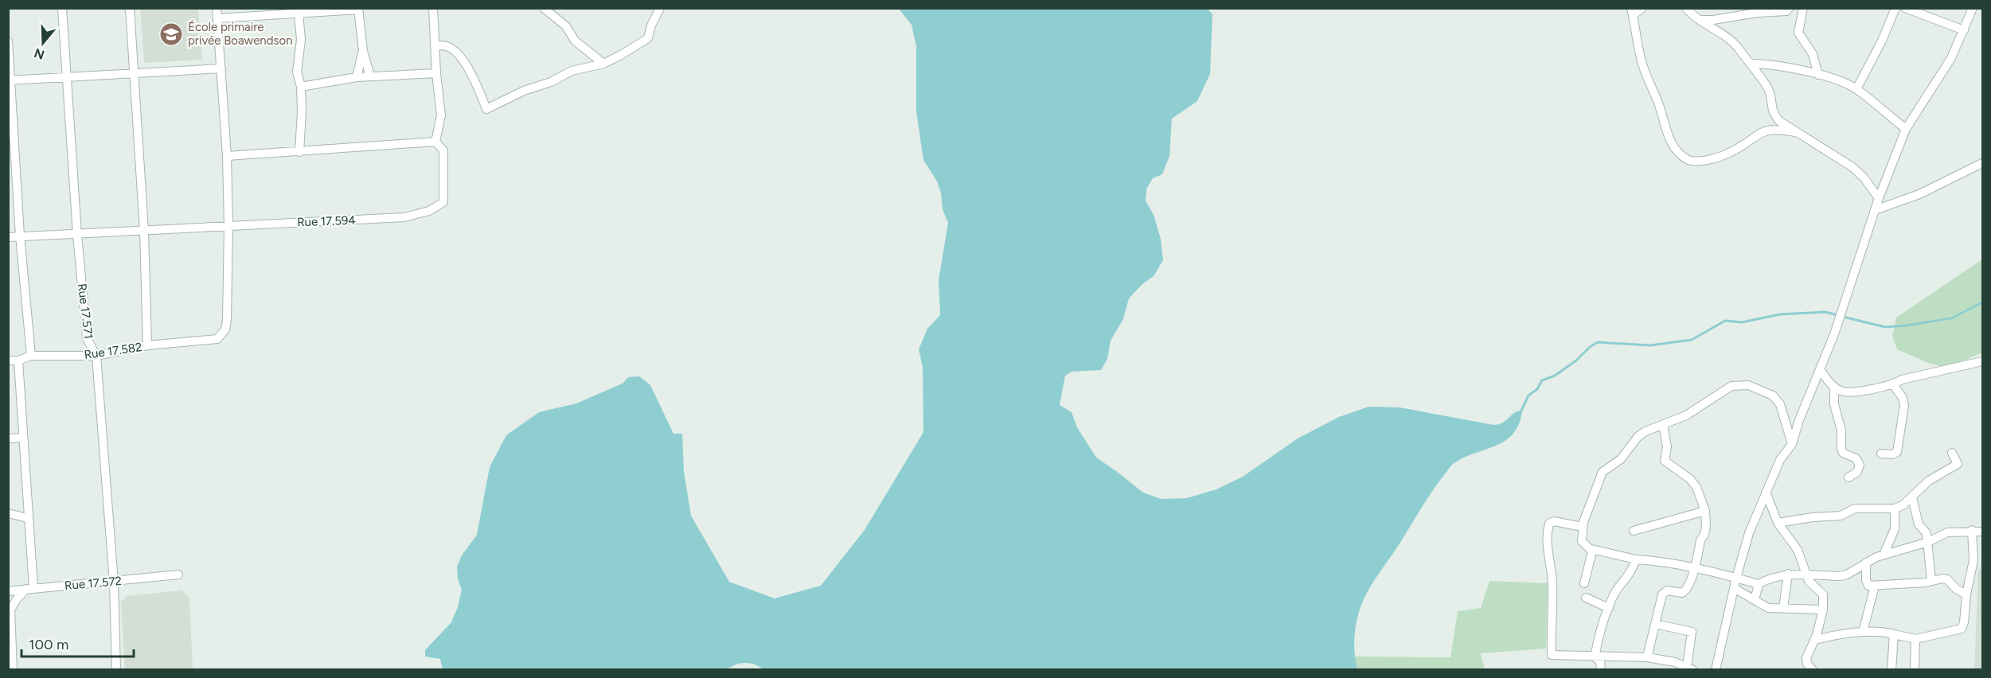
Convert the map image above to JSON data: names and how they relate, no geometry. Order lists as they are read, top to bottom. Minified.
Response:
{"streets":{"street":["Rue 17.594","Rue 17.571","Rue 17.582","Rue 17.572"]},"crossings":[["Rue 17.594","Rue 17.571"],["Rue 17.594","Rue 17.582"],["Rue 17.571","Rue 17.582"],["Rue 17.571","Rue 17.572"]],"places":{"school or university":["École primaire privée Boawendson"]},"scale_bar":"100 m","north":"bottom"}
